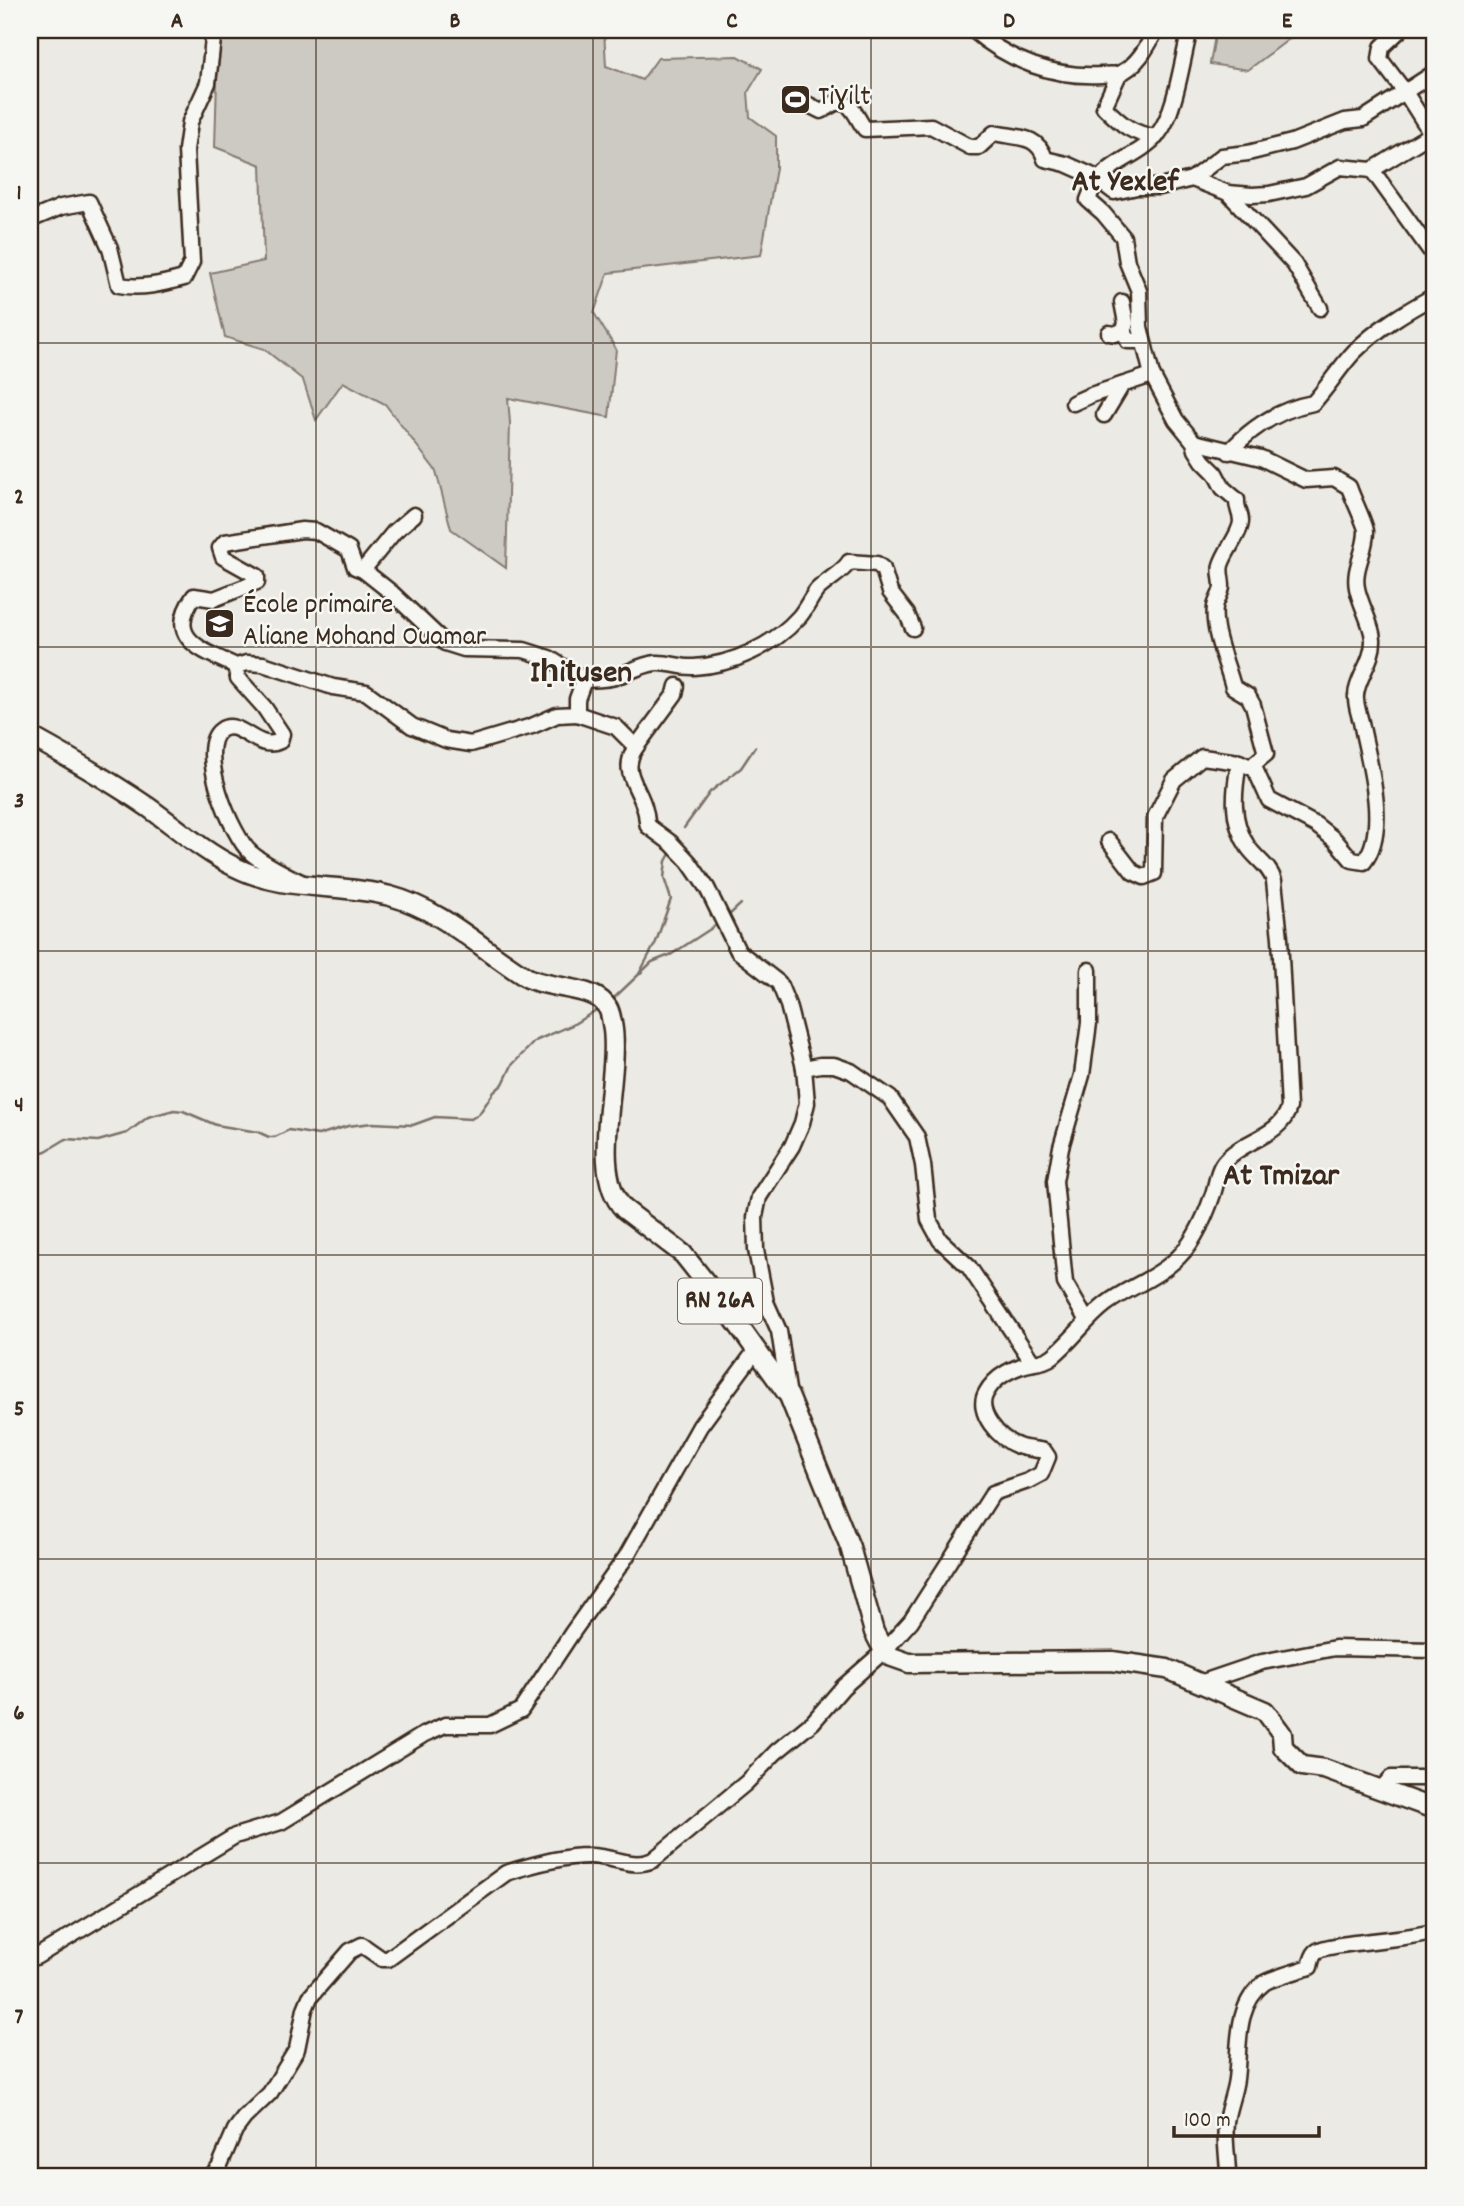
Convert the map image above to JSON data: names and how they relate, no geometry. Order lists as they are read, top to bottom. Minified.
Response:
{"streets":{"main road":["RN 26A"]},"districts":["At Yexlef","Iḥiṭusen","At Tmizar"],"places":{"sports":["Tiɣilt"],"school or university":["École primaire Aliane Mohand Ouamar"]},"scale_bar":"100 m","grid":{"columns":["A","B","C","D","E"],"rows":["1","2","3","4","5","6","7"]}}
